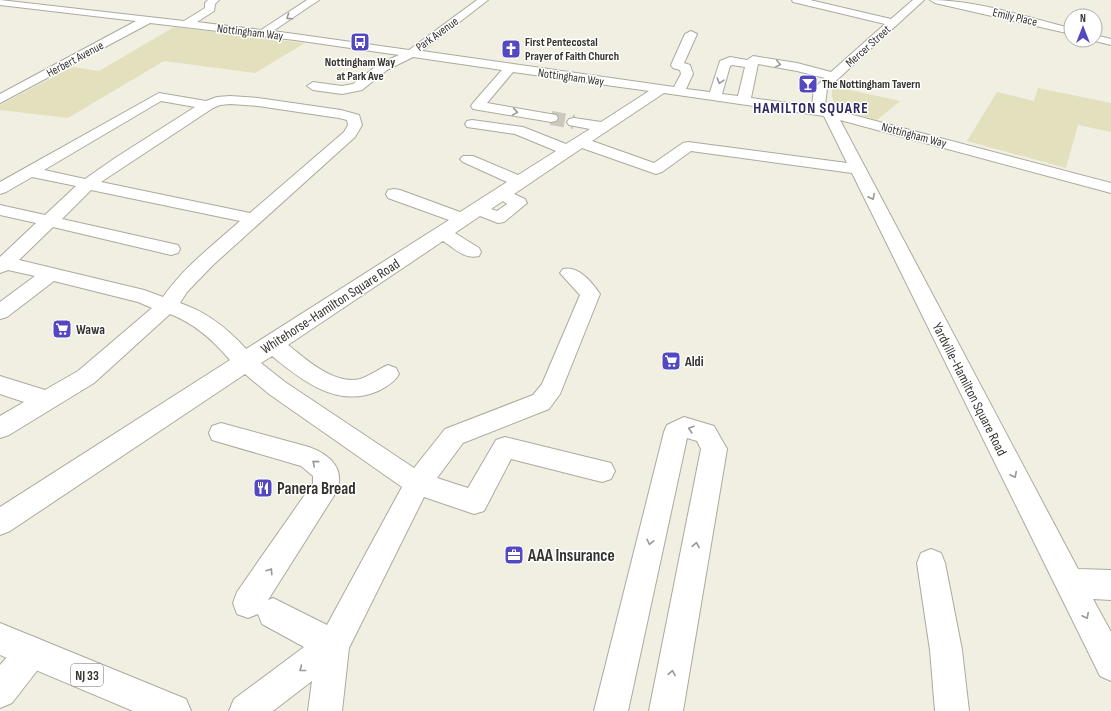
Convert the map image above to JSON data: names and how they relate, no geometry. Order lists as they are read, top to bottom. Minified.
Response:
{"streets":{"street":["Emily Place","Nottingham Way","Park Avenue","Mercer Street","Herbert Avenue","Whitehorse-Hamilton Square Road","Yardville-Hamilton Square Road","NJ 33"]},"crossings":[["Nottingham Way","Park Avenue"],["Nottingham Way","Mercer Street"],["Nottingham Way","Herbert Avenue"],["Nottingham Way","Whitehorse-Hamilton Square Road"],["Nottingham Way","Yardville-Hamilton Square Road"],["Mercer Street","Yardville-Hamilton Square Road"]],"one_way":["Yardville-Hamilton Square Road"],"districts":["HAMILTON SQUARE"],"places":{"bus stop":["Nottingham Way at Park Ave"],"church":["First Pentecostal Prayer of Faith Church"],"bar":["The Nottingham Tavern"],"supermarket":["Wawa","Aldi"],"restaurant":["Panera Bread"],"office":["AAA Insurance"]},"north":"top"}
